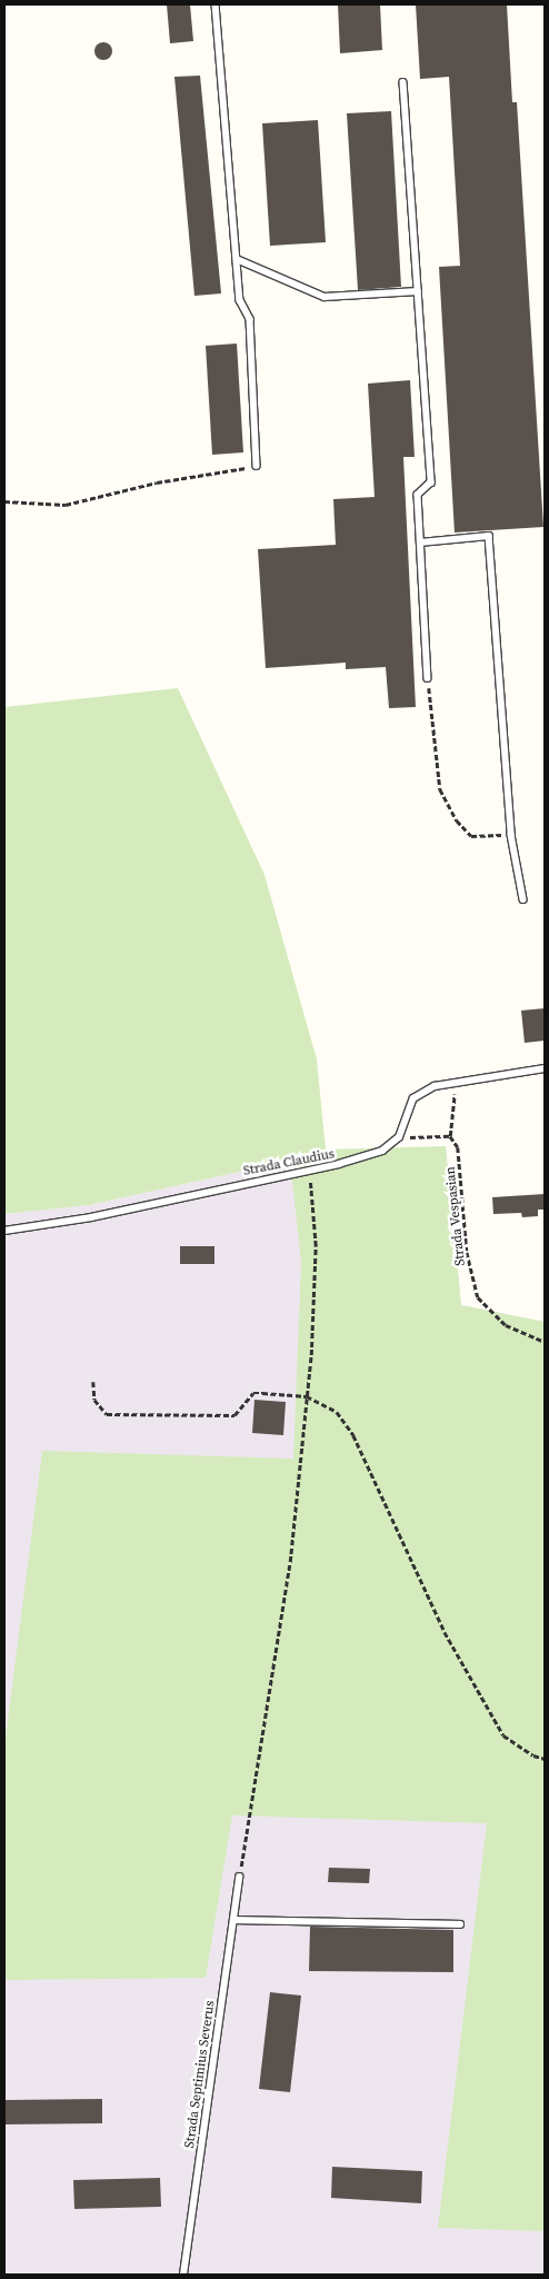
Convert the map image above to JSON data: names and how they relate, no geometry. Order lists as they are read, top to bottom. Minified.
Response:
{"streets":{"lane":["Strada Claudius","Strada Septimius Severus"],"path":["Strada Vespasian"]}}
